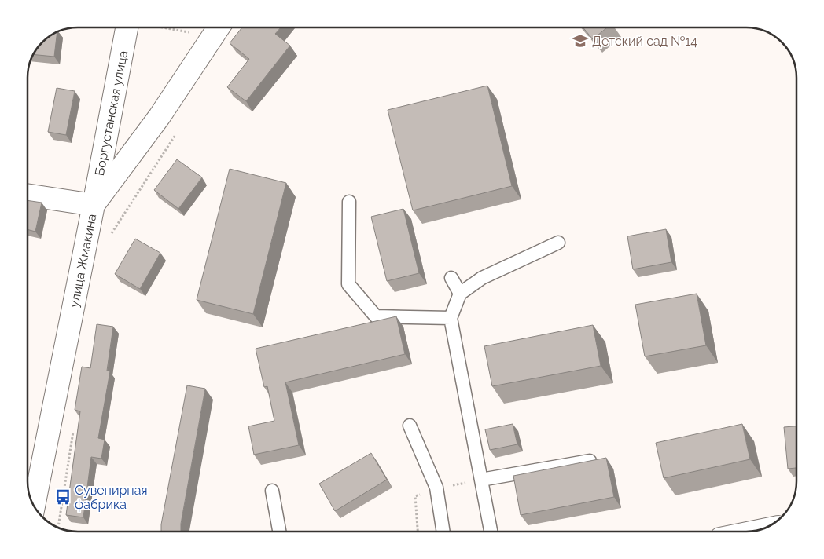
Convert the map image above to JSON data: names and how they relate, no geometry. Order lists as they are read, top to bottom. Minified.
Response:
{"streets":{"street":["Боргустанская улица","улица Жмакина"]},"crossings":[["Боргустанская улица","улица Жмакина"]],"places":{"school or university":["Детский сад №14"],"bus stop":["Сувенирная фабрика"]}}
